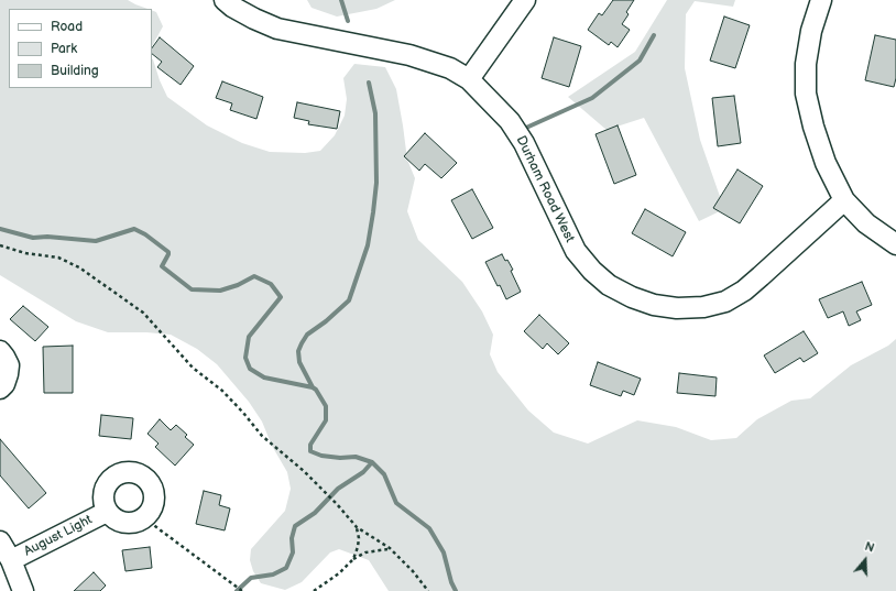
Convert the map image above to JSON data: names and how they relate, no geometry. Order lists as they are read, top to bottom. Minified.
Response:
{"streets":{"street":["Durham Road West","August Light"]},"legend":["Road","Park","Building"],"north":"top"}
